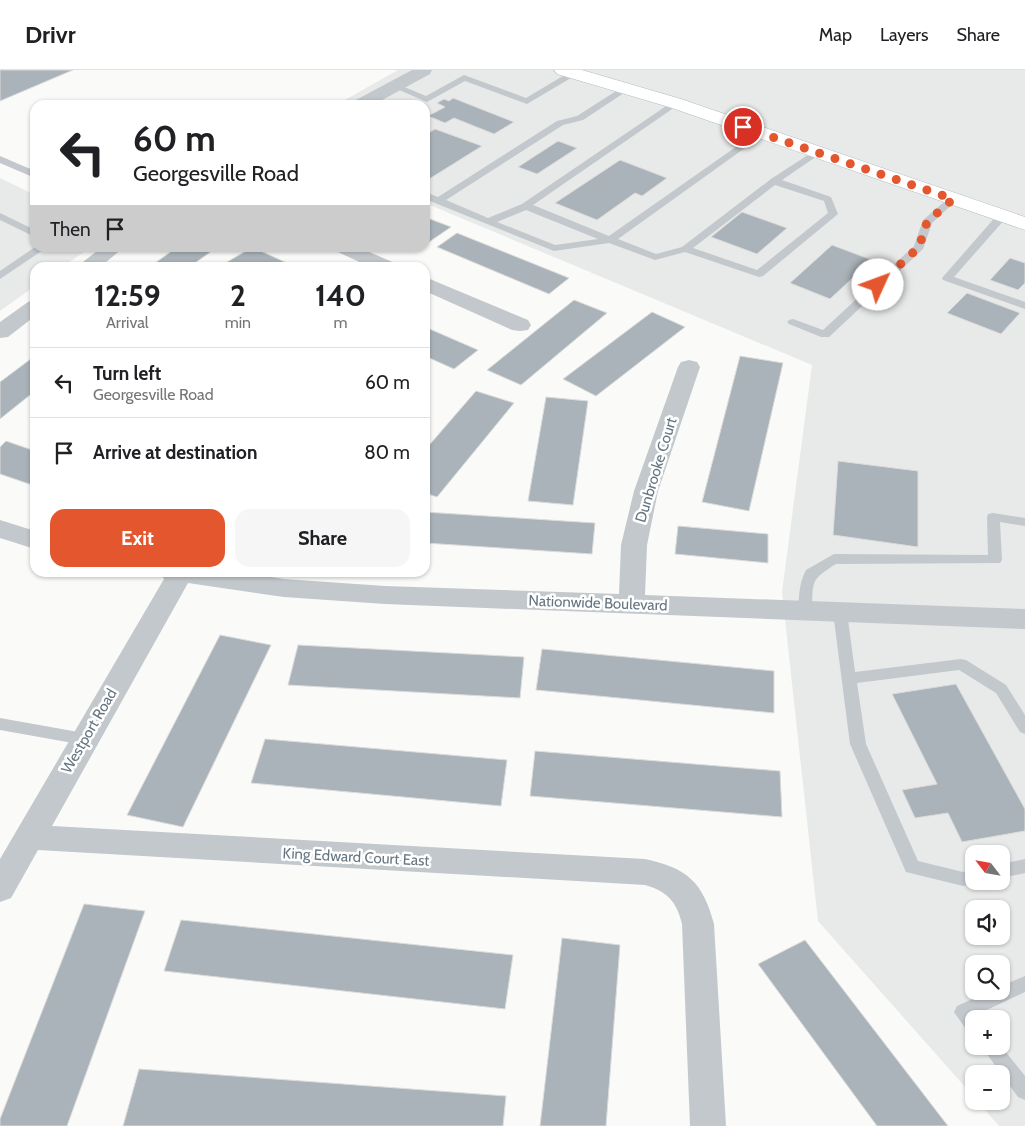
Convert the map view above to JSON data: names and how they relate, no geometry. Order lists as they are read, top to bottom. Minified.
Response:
{"streets":{"street":["Dunbrooke Court","Nationwide Boulevard","Westport Road","King Edward Court East"]},"crossings":[["Dunbrooke Court","Nationwide Boulevard"],["Westport Road","King Edward Court East"]],"north":"top left","page":{"header":"Drivr","nav":["Map","Layers","Share"],"turn":["60 m","Georgesville Road"],"then":"Then","eta":["12:59","Arrival","2","min","140","m"],"list":[{"name":"Turn left","note":"Georgesville Road","value":"60 m"},{"name":"Arrive at destination","value":"80 m"}],"buttons":["Exit","Share"],"map_buttons":["+","−"]}}
